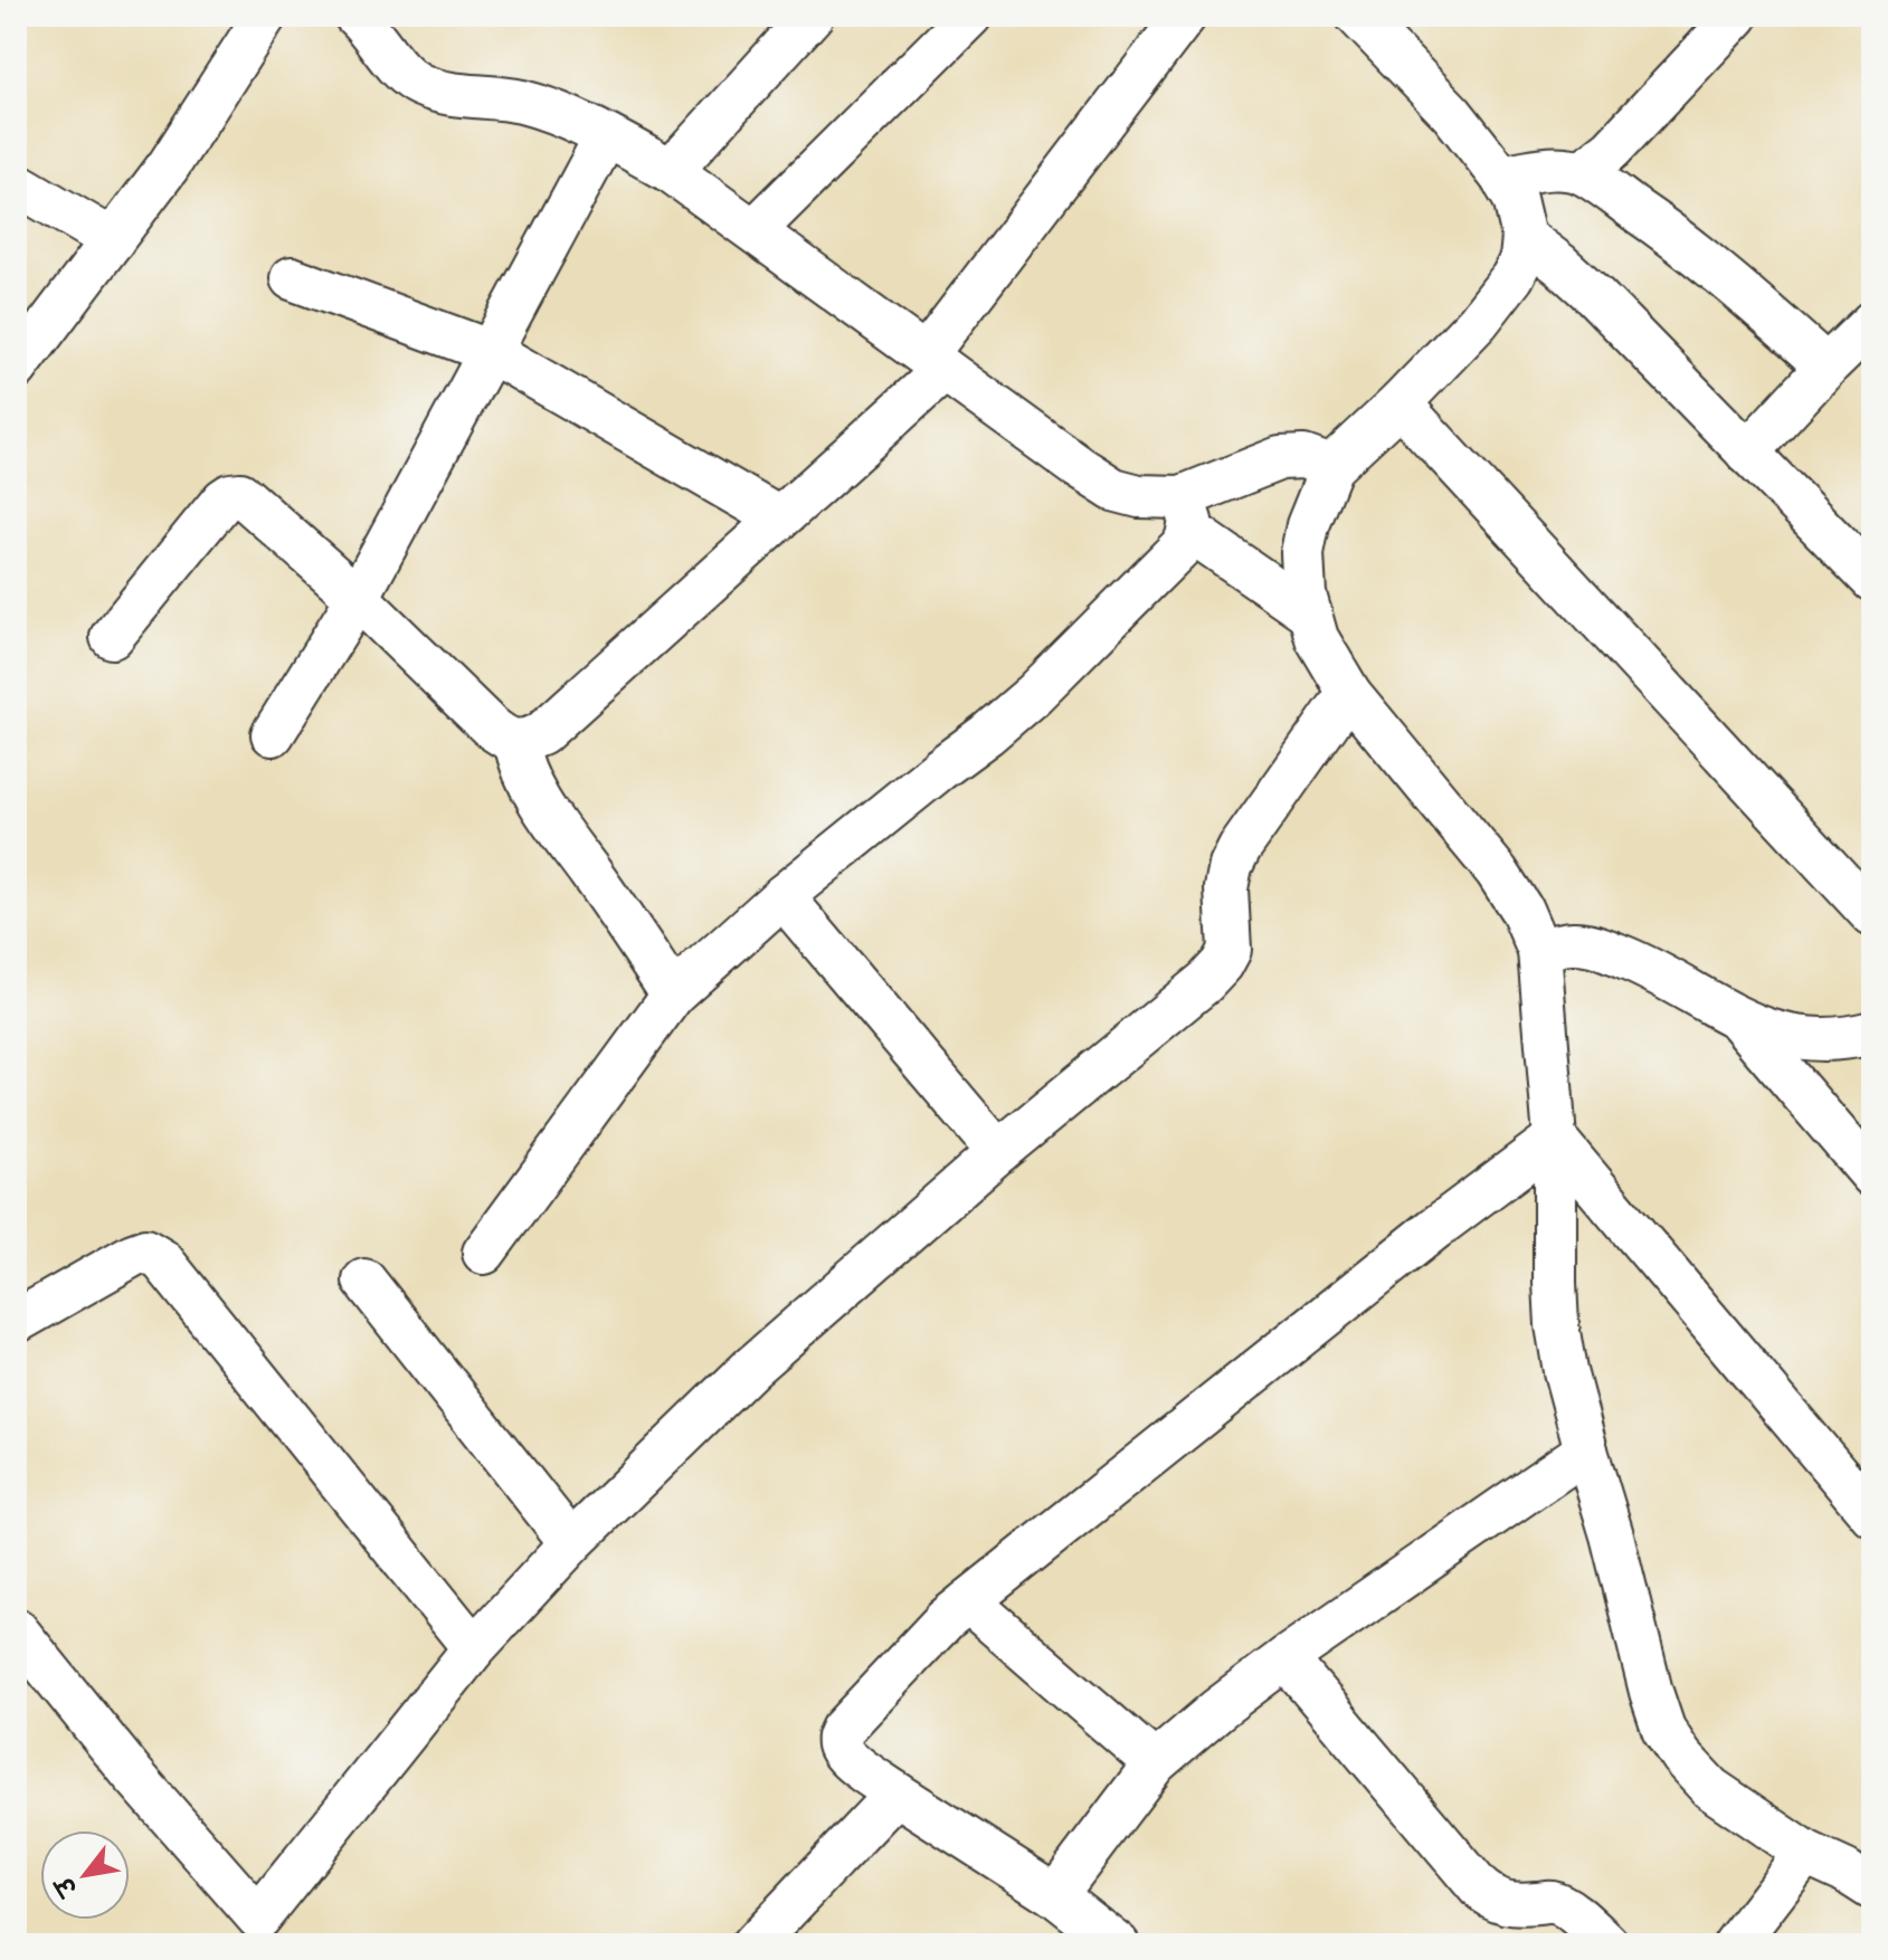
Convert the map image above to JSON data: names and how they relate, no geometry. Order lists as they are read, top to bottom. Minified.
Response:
{"north":"bottom left"}
